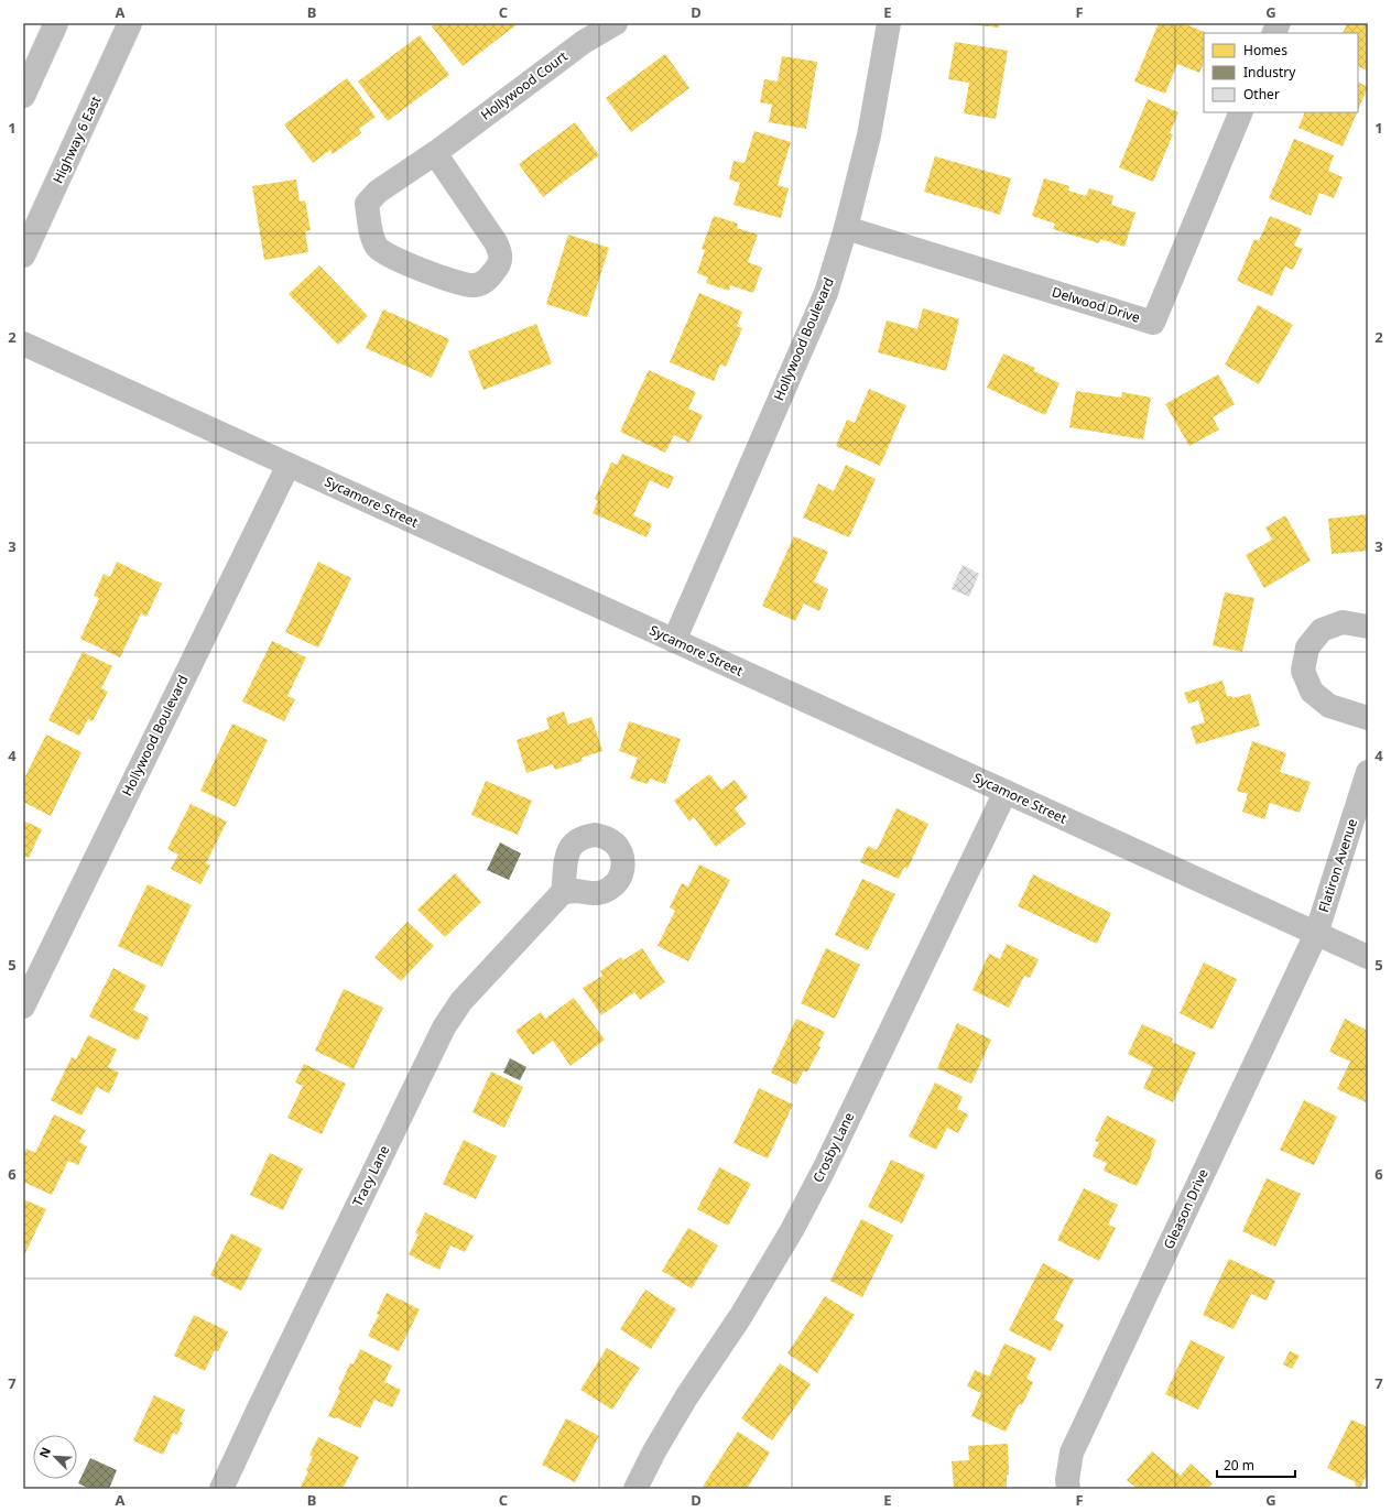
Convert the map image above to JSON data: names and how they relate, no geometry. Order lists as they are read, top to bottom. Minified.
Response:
{"streets":{"street":["Hollywood Court","Highway 6 East","Delwood Drive","Hollywood Boulevard","Sycamore Street","Flatiron Avenue","Crosby Lane","Tracy Lane","Gleason Drive"]},"crossings":[["Delwood Drive","Hollywood Boulevard"],["Hollywood Boulevard","Sycamore Street"],["Sycamore Street","Flatiron Avenue"],["Sycamore Street","Crosby Lane"],["Sycamore Street","Gleason Drive"],["Flatiron Avenue","Gleason Drive"]],"legend":["Homes","Industry","Other"],"scale_bar":"20 m","north":"top left","grid":{"columns":["A","B","C","D","E","F","G"],"rows":["1","2","3","4","5","6","7"]}}
